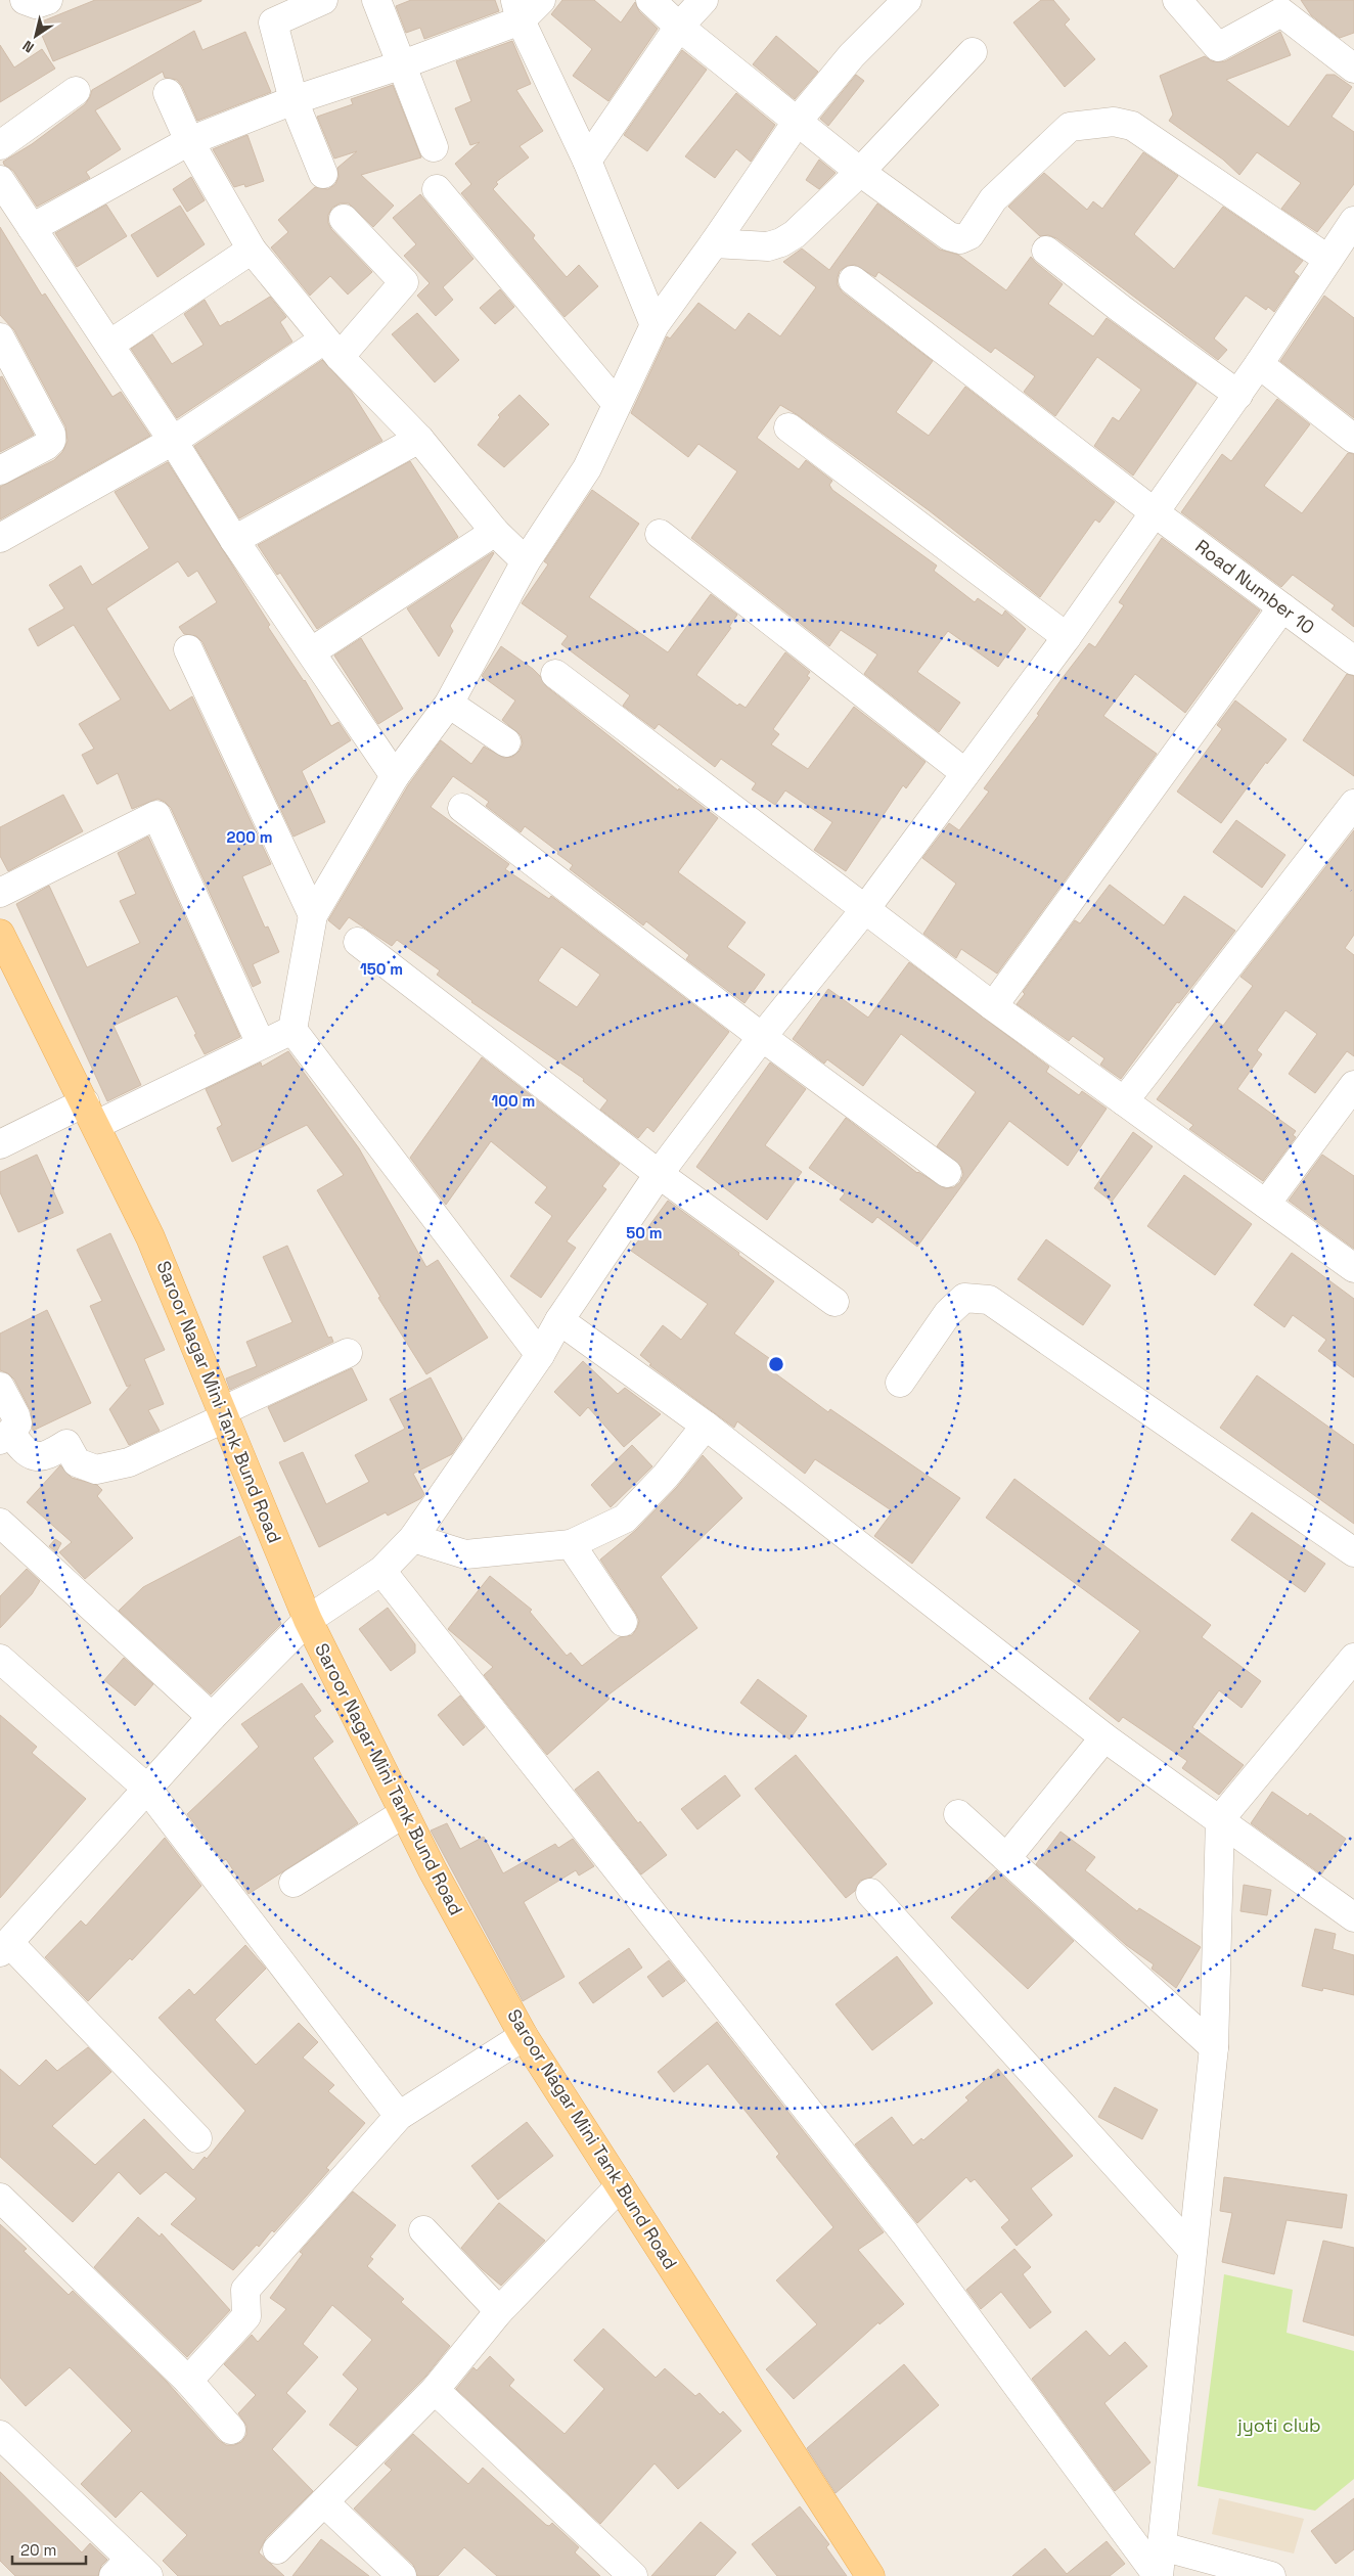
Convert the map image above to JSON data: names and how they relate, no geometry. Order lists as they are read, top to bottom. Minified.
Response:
{"streets":{"main road":["Saroor Nagar Mini Tank Bund Road"],"street":["Road Number 10"]},"parks":["jyoti club"],"scale_bar":"20 m","north":"bottom left","rings":["200 m","150 m","100 m","50 m"]}
